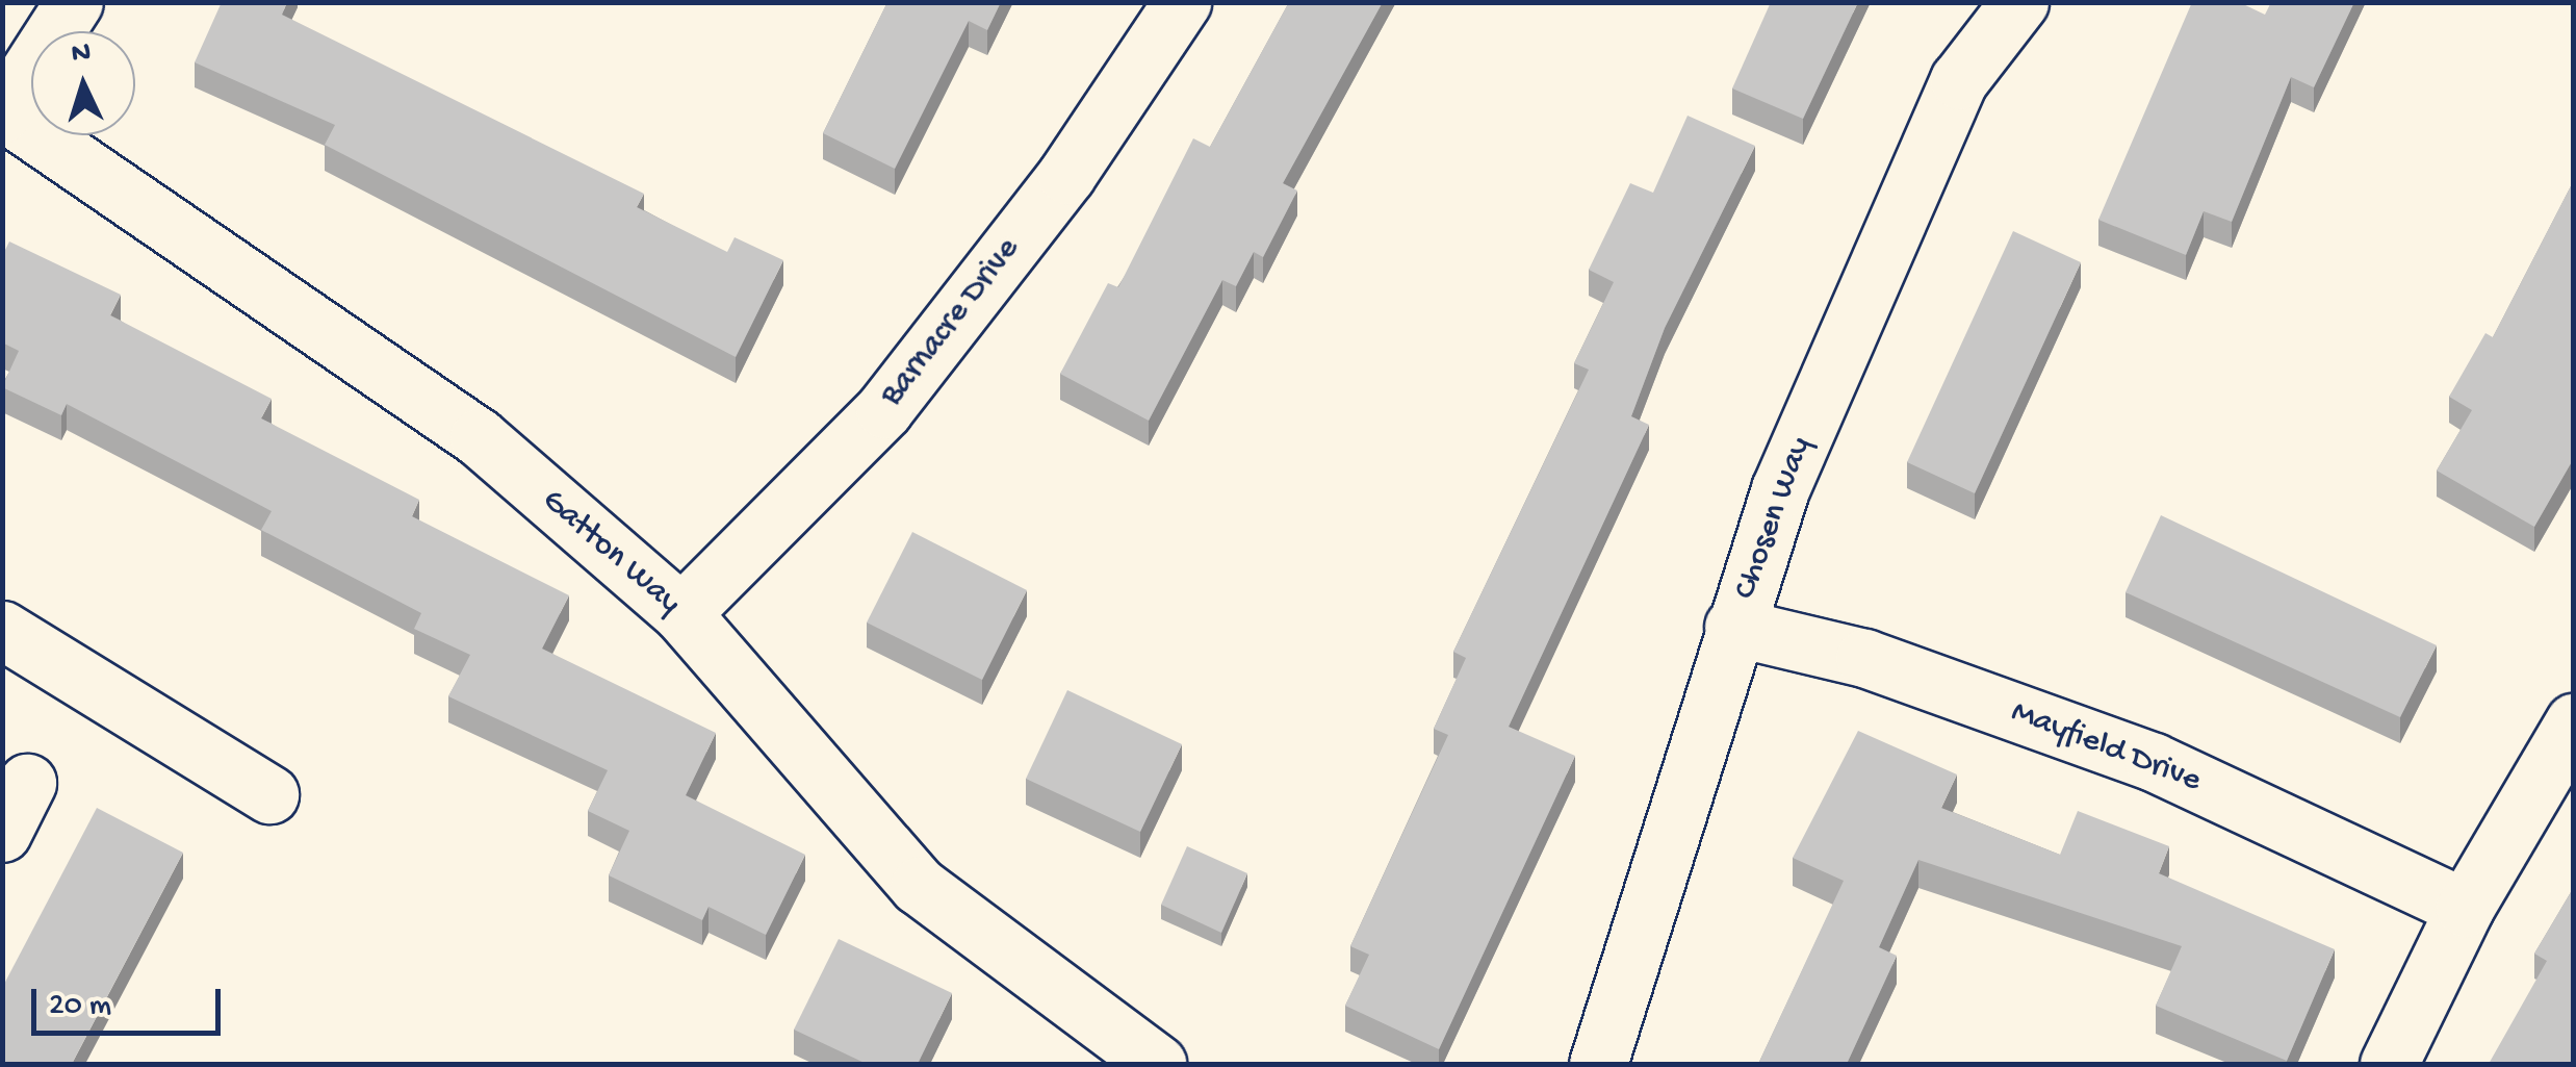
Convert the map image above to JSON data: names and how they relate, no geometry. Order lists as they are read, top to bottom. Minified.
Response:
{"streets":{"street":["Barnacre Drive","Chosen Way","Gatton Way","Mayfield Drive"]},"crossings":[["Barnacre Drive","Gatton Way"],["Chosen Way","Mayfield Drive"]],"scale_bar":"20 m","north":"top"}
